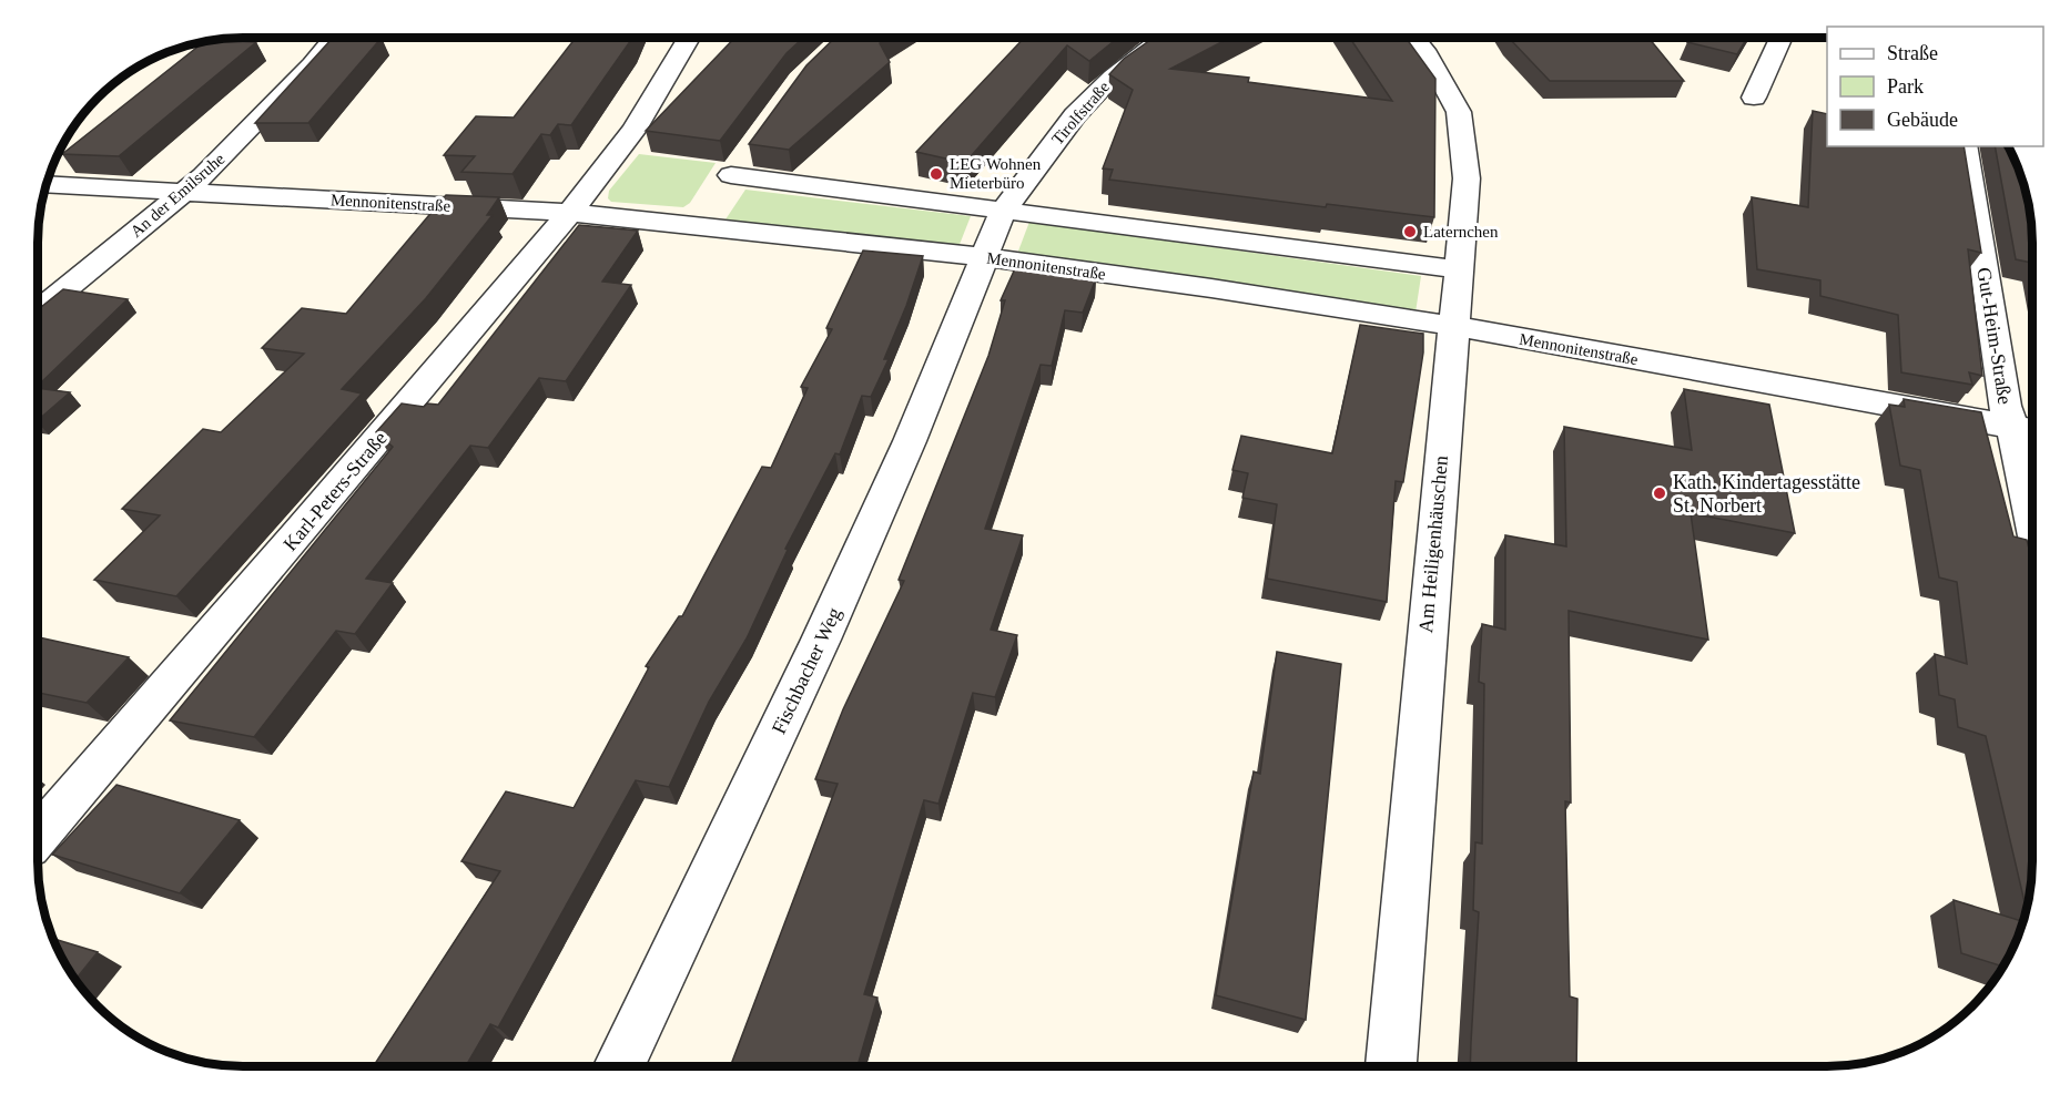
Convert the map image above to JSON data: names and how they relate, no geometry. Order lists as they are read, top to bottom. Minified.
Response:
{"streets":{"street":["Tirolfstraße","An der Emilsruhe","Mennonitenstraße","Gut-Heim-Straße","Karl-Peters-Straße","Am Heiligenhäuschen","Fischbacher Weg"]},"crossings":[["Tirolfstraße","Mennonitenstraße"],["Tirolfstraße","Fischbacher Weg"],["An der Emilsruhe","Mennonitenstraße"],["Mennonitenstraße","Gut-Heim-Straße"],["Mennonitenstraße","Karl-Peters-Straße"],["Mennonitenstraße","Am Heiligenhäuschen"],["Mennonitenstraße","Fischbacher Weg"]],"places":["LEG Wohnen Mieterbüro","Laternchen","Kath. Kindertagesstätte St. Norbert"],"legend":["Straße","Park","Gebäude"]}
